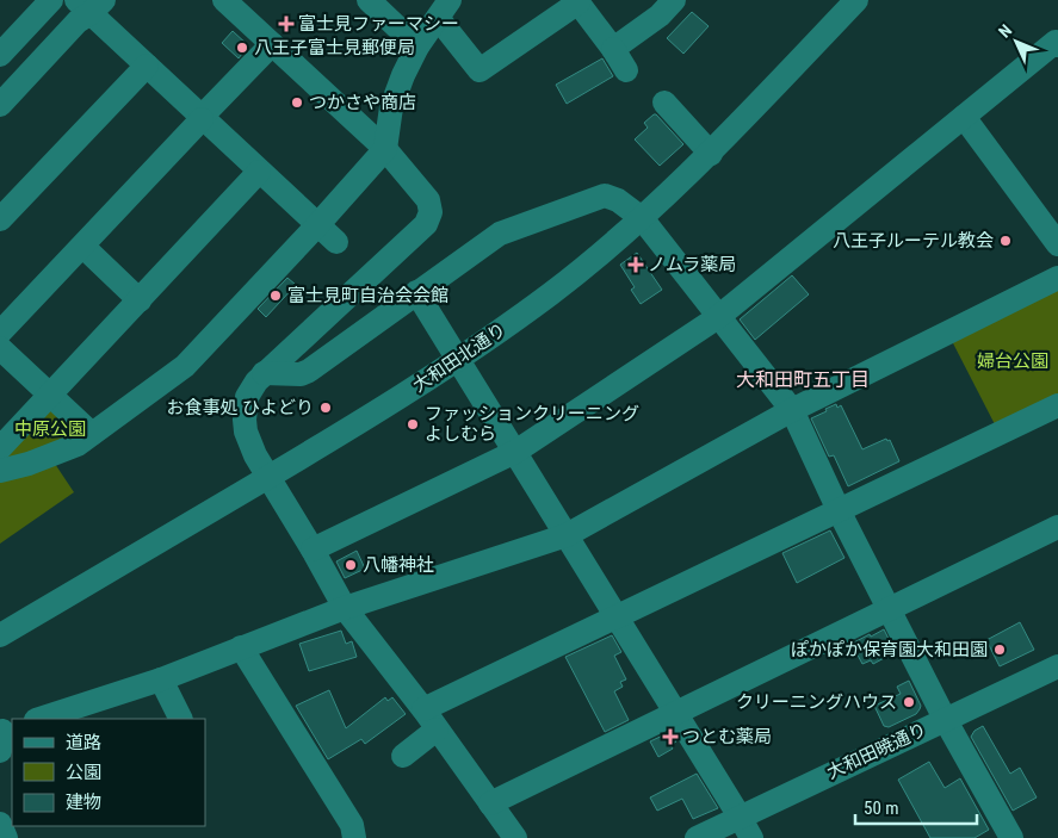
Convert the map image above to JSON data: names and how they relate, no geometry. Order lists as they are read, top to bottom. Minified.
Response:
{"streets":{"street":["大和田北通り","大和田暁通り"]},"districts":["大和田町五丁目"],"parks":["婦台公園","中原公園"],"places":{"health":["富士見ファーマシー","ノムラ薬局","つとむ薬局"],"other":["八王子富士見郵便局","つかさや商店","八王子ルーテル教会","富士見町自治会会館","お食事処 ひよどり","ファッションクリーニング よしむら","八幡神社","ぽかぽか保育園大和田園","クリーニングハウス"]},"legend":["道路","公園","建物"],"scale_bar":"50 m","north":"top left"}
